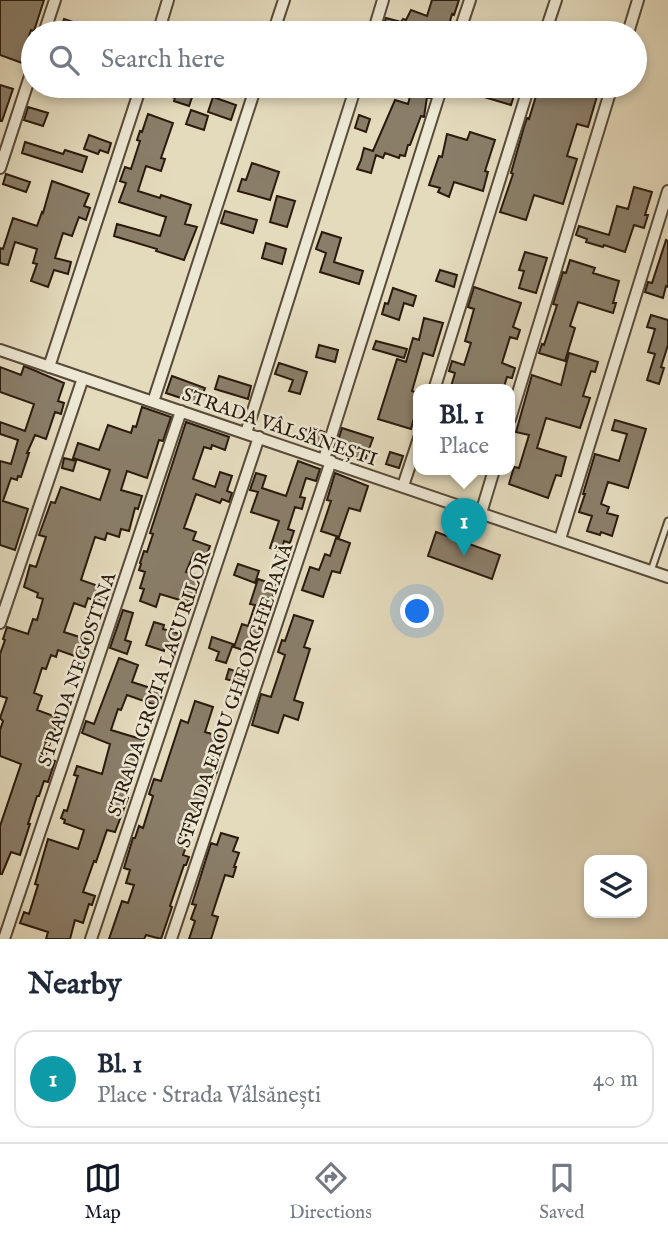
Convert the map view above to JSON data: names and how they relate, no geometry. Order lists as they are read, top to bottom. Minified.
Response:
{"streets":{"street":["STRADA VÂLSĂNEȘTI","STRADA NEGOSTINA","STRADA GROTA LACURILOR","STRADA EROU GHEORGHE PANĂ"]},"crossings":[["STRADA VÂLSĂNEȘTI","STRADA NEGOSTINA"],["STRADA VÂLSĂNEȘTI","STRADA GROTA LACURILOR"],["STRADA VÂLSĂNEȘTI","STRADA EROU GHEORGHE PANĂ"]],"page":{"search":"Search here","popup":["Bl. 1","Place"],"pins":"1","heading":"Nearby","list":[{"mark":"1","name":"Bl. 1","note":"Place · Strada Vâlsănești","value":"40 m"}],"nav":["Map","Directions","Saved"]}}
